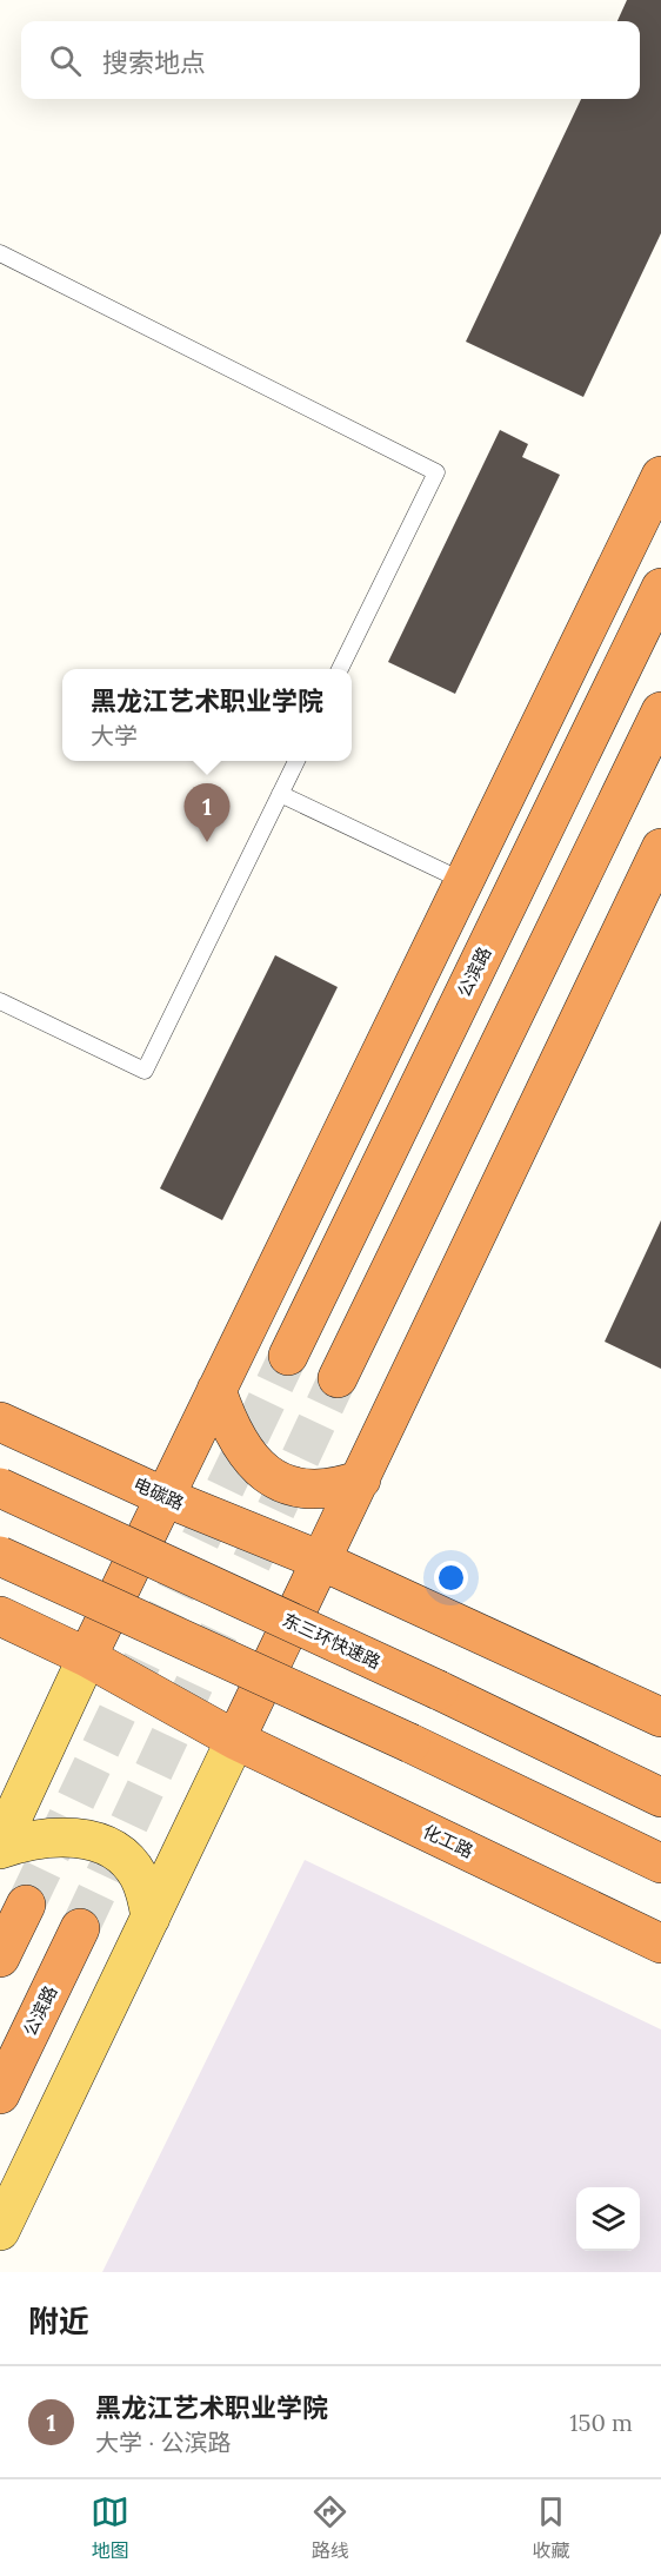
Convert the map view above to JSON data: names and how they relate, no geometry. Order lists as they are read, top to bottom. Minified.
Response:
{"streets":{"highway":["公滨路","电碳路","东三环快速路","化工路"]},"page":{"search":"搜索地点","popup":["黑龙江艺术职业学院","大学"],"pins":"1","heading":"附近","list":[{"mark":"1","name":"黑龙江艺术职业学院","note":"大学 · 公滨路","value":"150 m"}],"nav":["地图","路线","收藏"]}}
